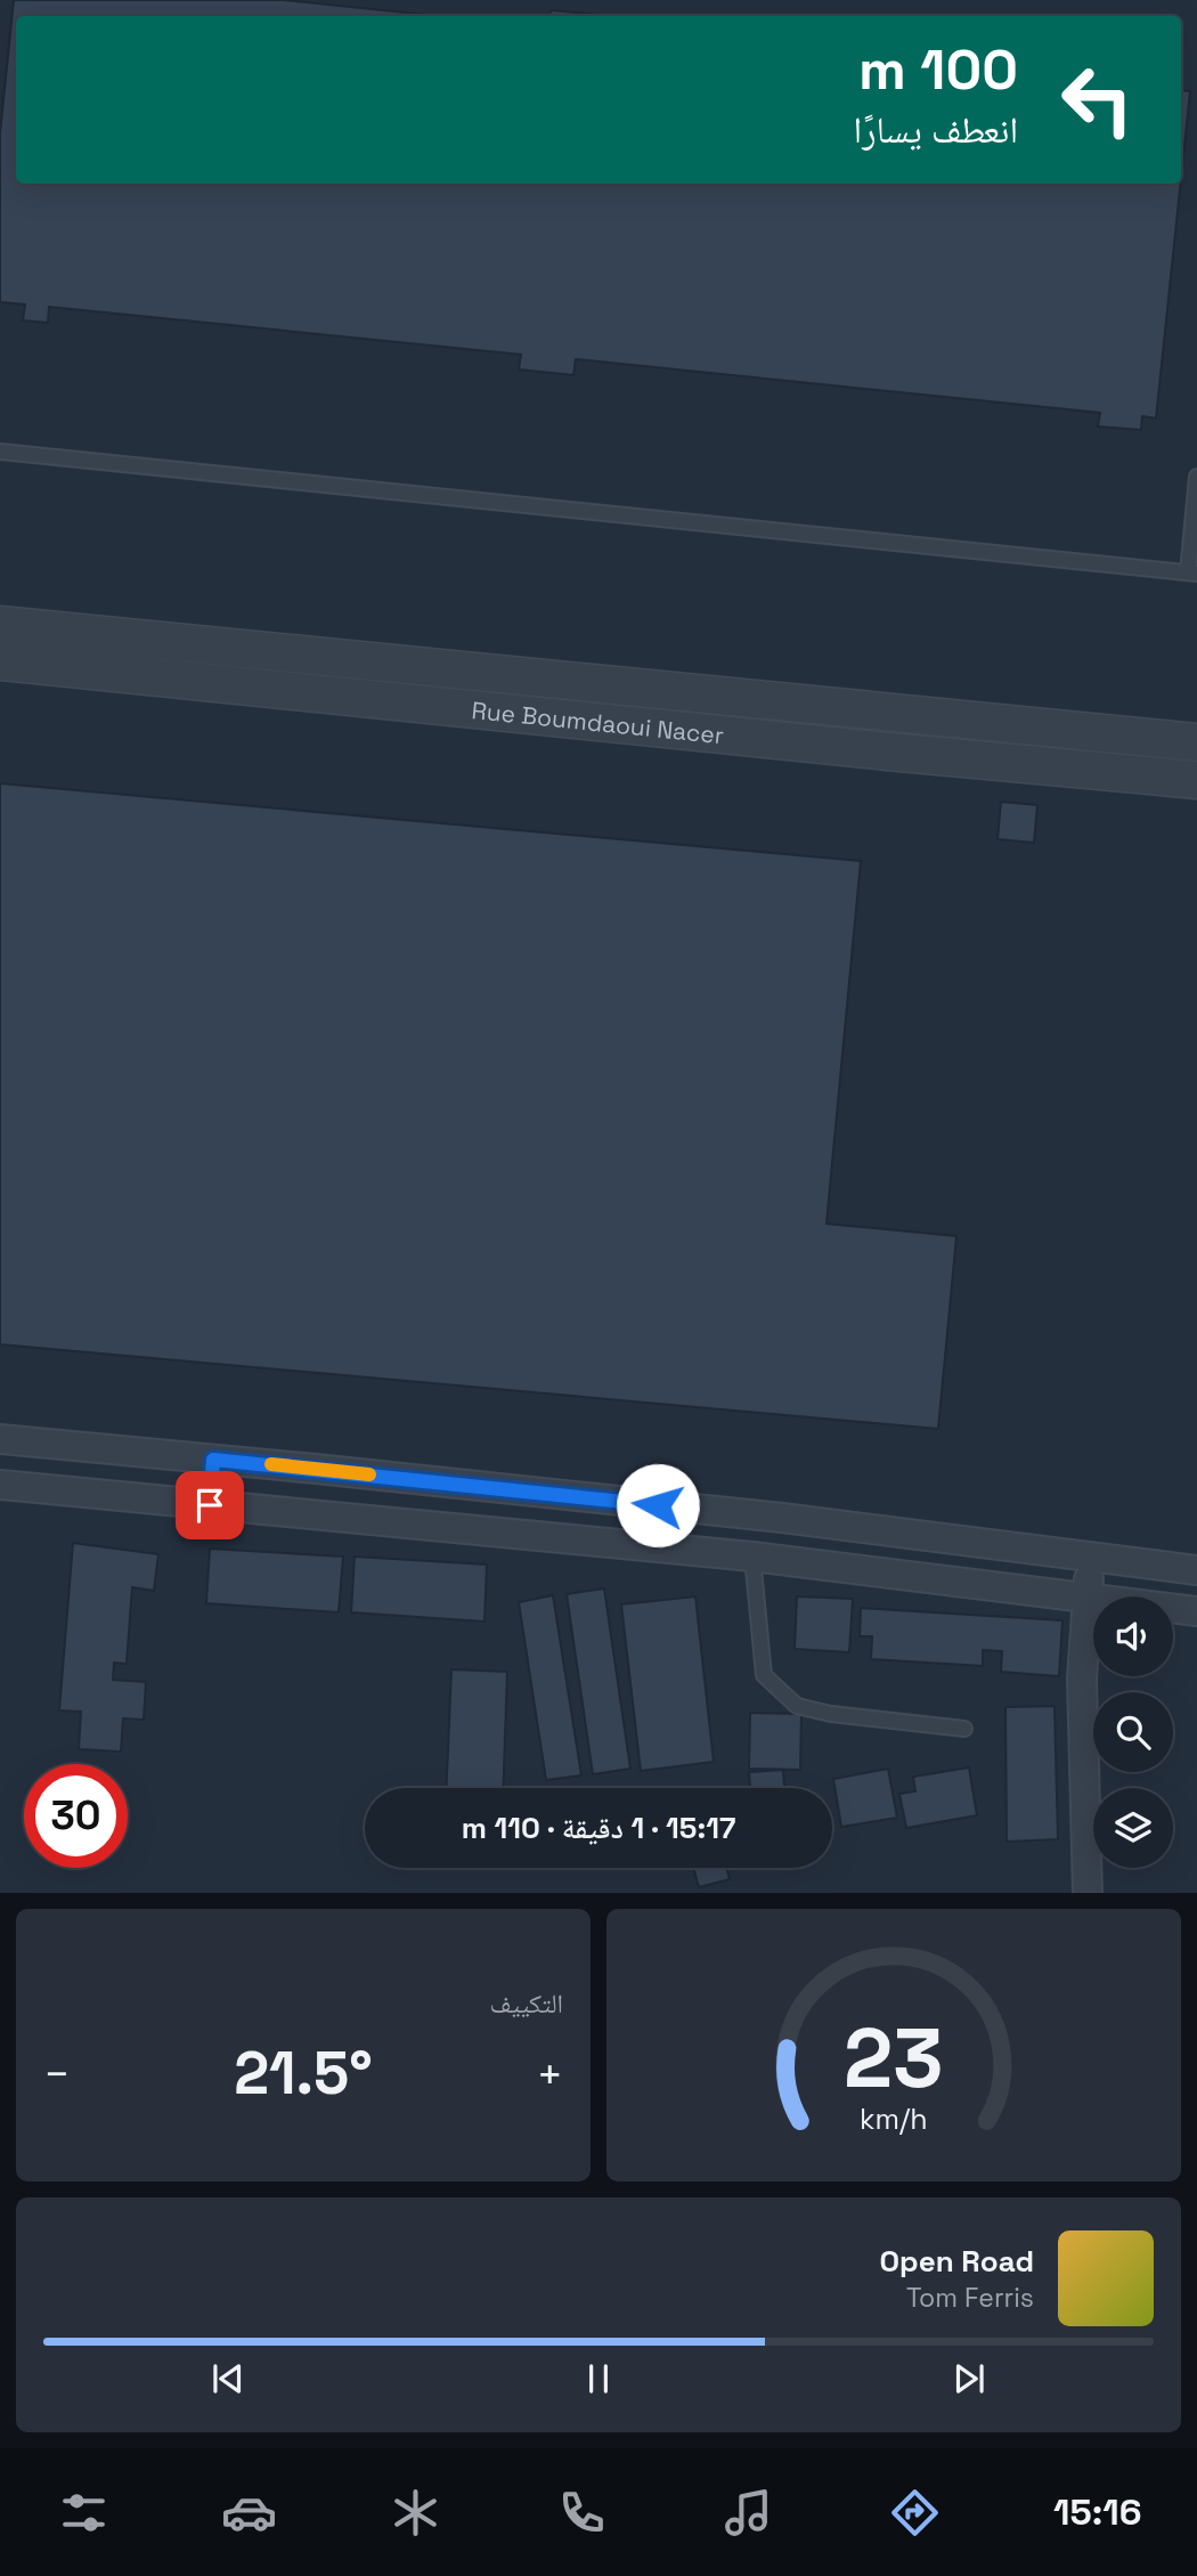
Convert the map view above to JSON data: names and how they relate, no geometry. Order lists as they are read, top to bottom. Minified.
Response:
{"streets":{"street":["Rue Boumdaoui Nacer"]},"page":{"turn":["100 m","انعطف يسارًا"],"limit":"30","trip":"15:17 · 1 دقيقة · 110 m","tile":"التكييف","heat":["−","21.5°","+"],"song":["Open Road","Tom Ferris"],"tabs":"15:16","gauge":["23","km/h"]}}
